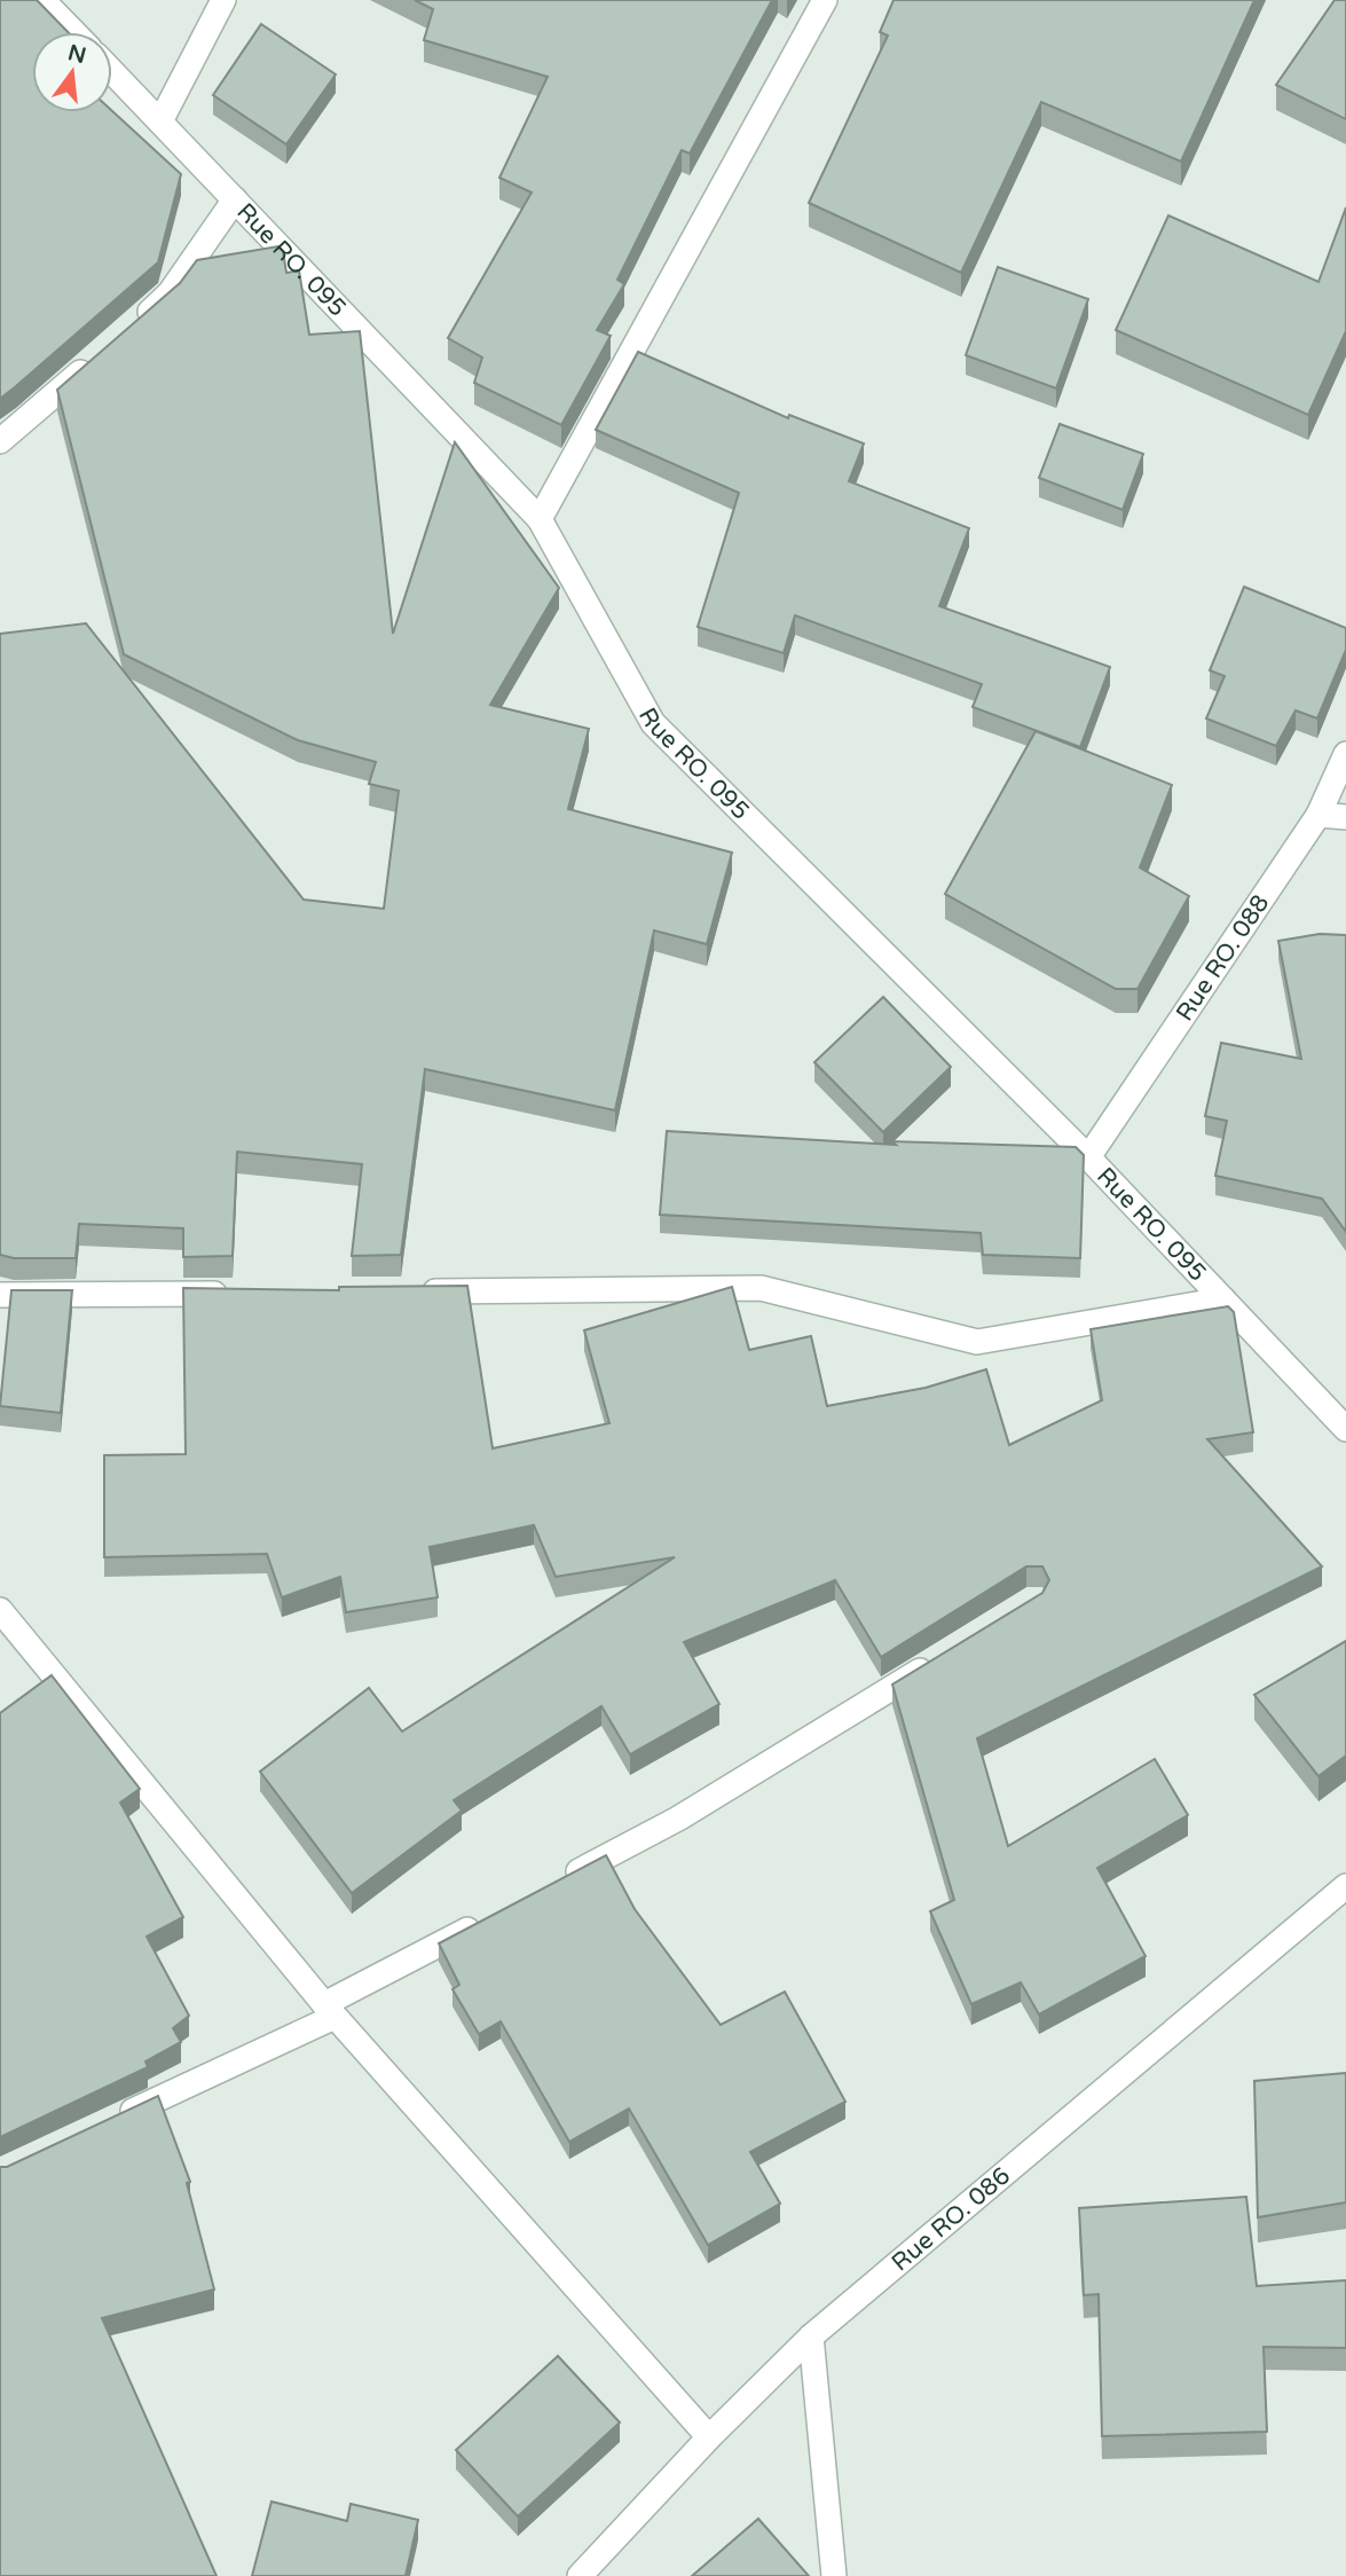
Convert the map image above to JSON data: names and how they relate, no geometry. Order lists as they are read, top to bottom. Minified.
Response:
{"streets":{"street":["Rue RO. 095","Rue RO. 088","Rue RO. 086"]},"crossings":[["Rue RO. 095","Rue RO. 088"]],"north":"top"}
